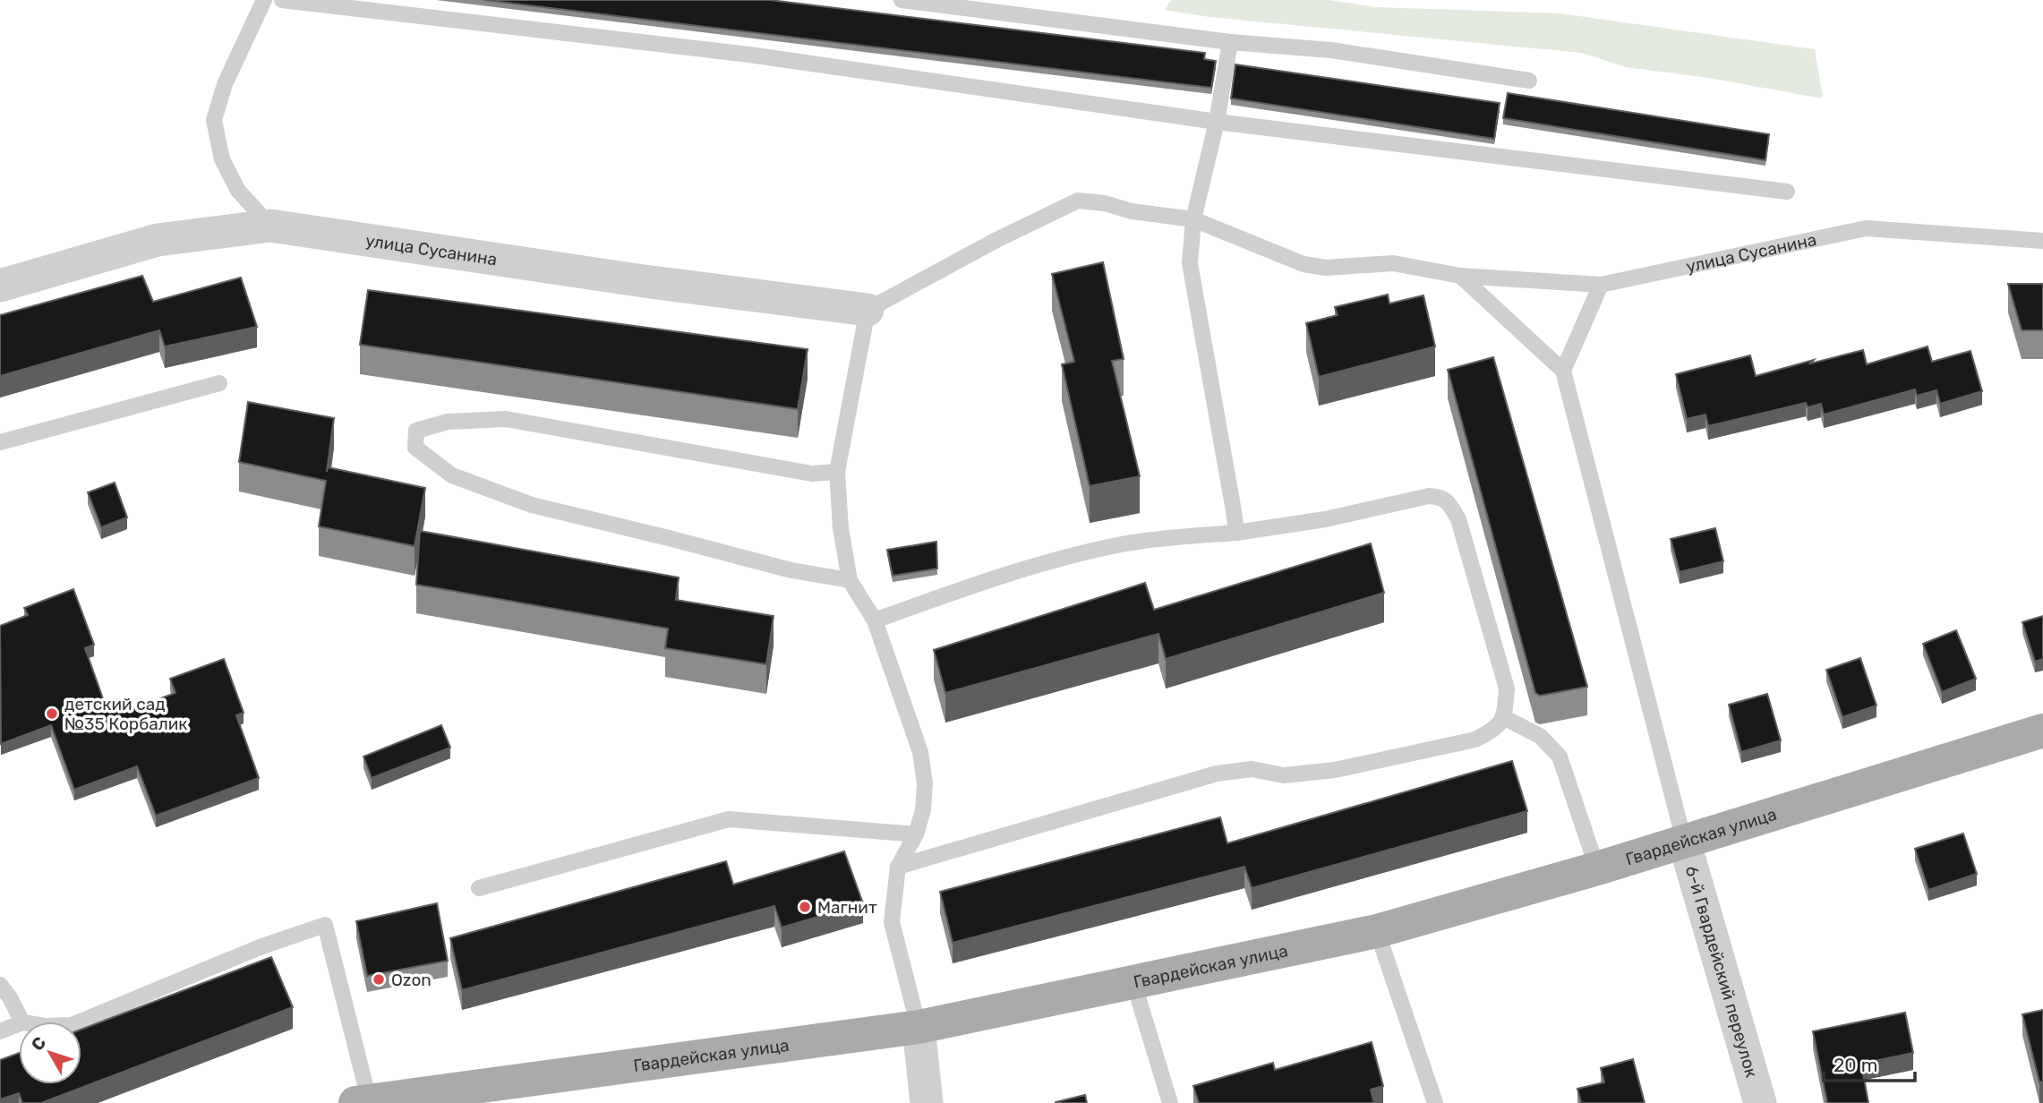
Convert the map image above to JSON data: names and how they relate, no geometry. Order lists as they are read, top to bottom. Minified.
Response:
{"streets":{"main road":["Гвардейская улица"],"street":["улица Сусанина","6-й Гвардейский переулок"]},"crossings":[["Гвардейская улица","6-й Гвардейский переулок"]],"places":["детский сад №35 Корбалик","Магнит","Ozon"],"scale_bar":"20 m","north":"top left"}
